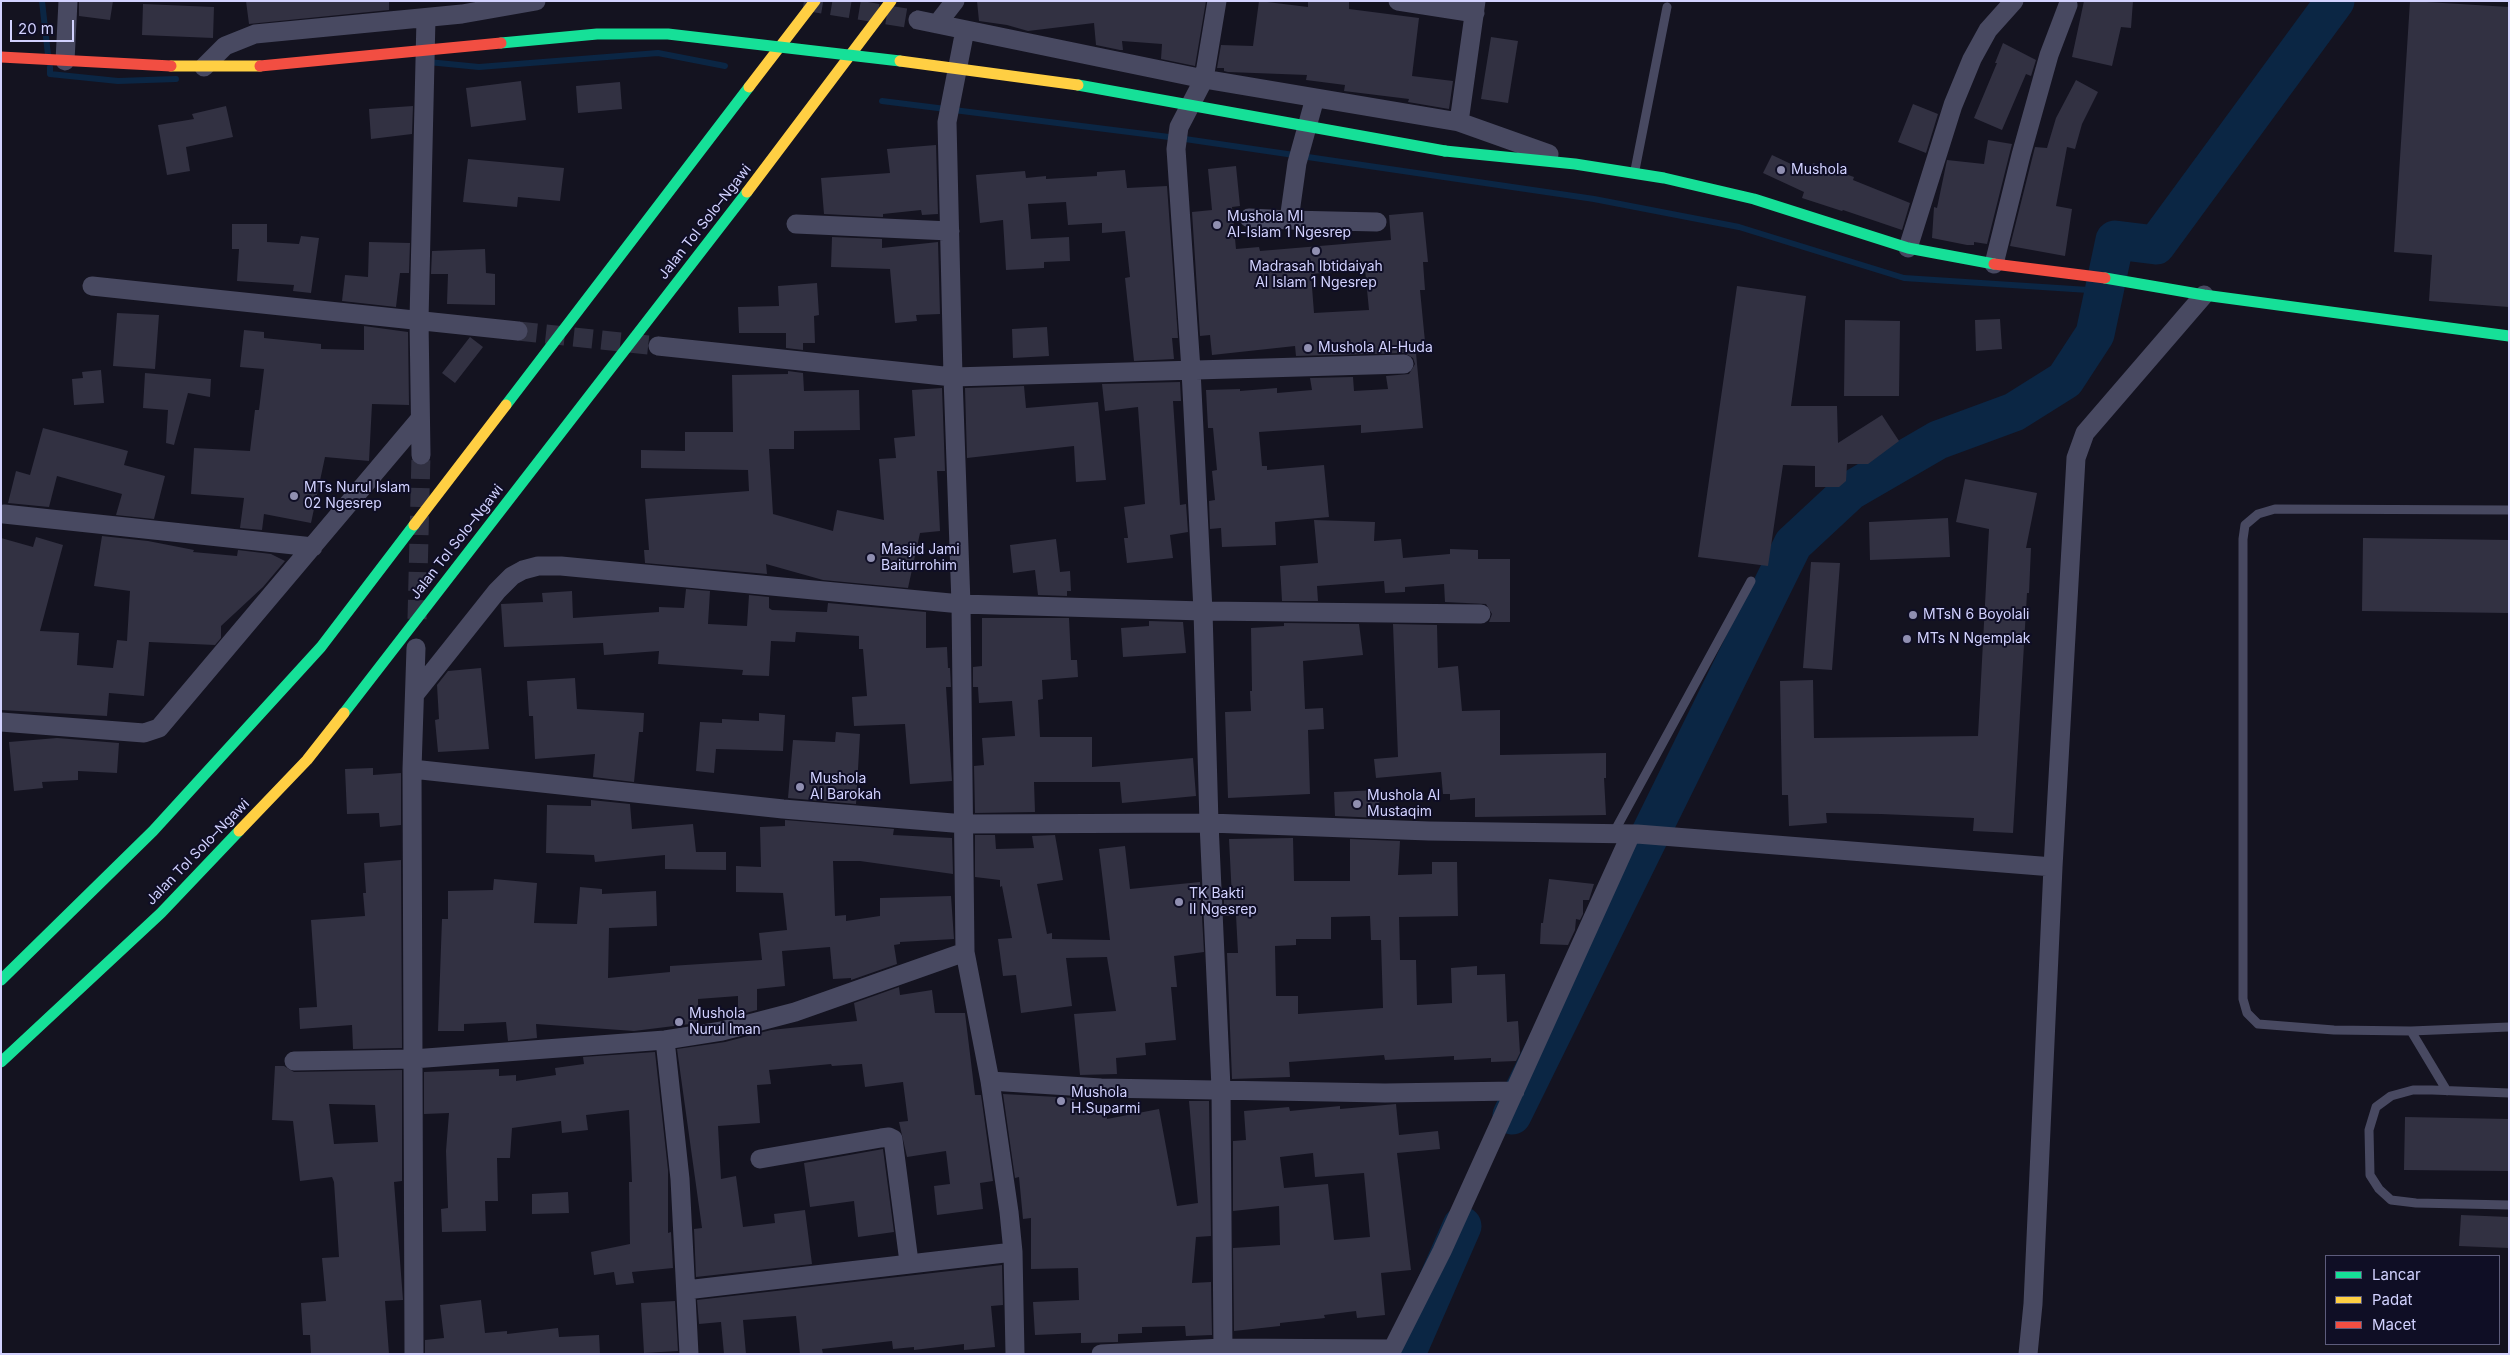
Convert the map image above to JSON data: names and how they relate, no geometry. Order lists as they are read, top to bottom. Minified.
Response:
{"streets":{"main road":["Jalan Tol Solo–Ngawi"]},"places":["Mushola","Mushola MI Al-Islam 1 Ngesrep","Madrasah Ibtidaiyah Al Islam 1 Ngesrep","Mushola Al-Huda","MTs Nurul Islam 02 Ngesrep","Masjid Jami Baiturrohim","MTsN 6 Boyolali","MTs N Ngemplak","Mushola Al Barokah","Mushola Al Mustaqim","TK Bakti II Ngesrep","Mushola Nurul Iman","Mushola H.Suparmi"],"legend":["Lancar","Padat","Macet"],"scale_bar":"20 m"}
